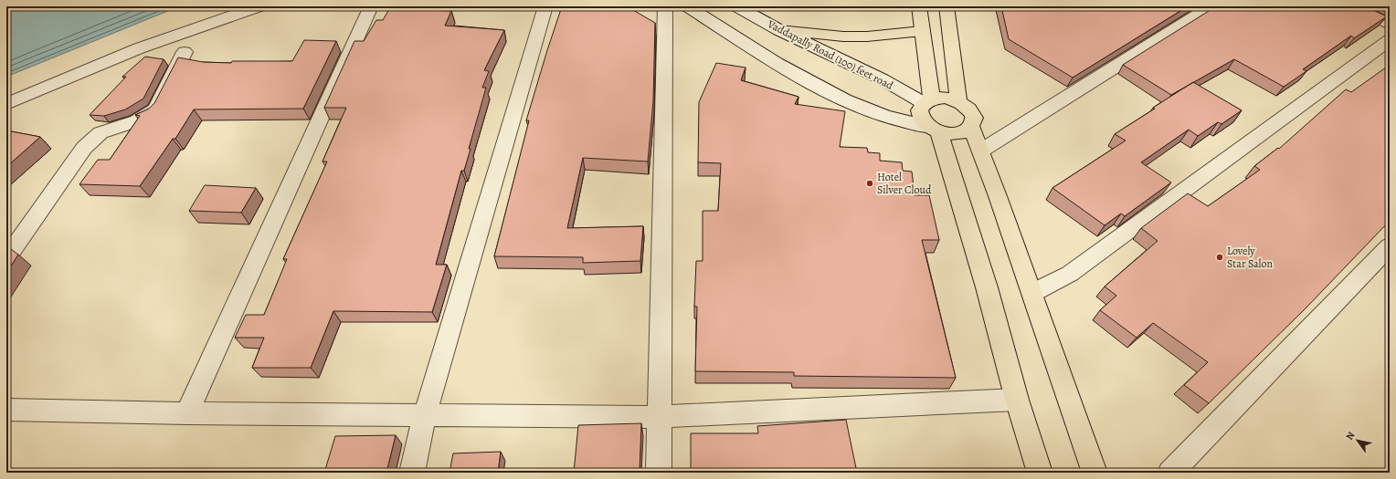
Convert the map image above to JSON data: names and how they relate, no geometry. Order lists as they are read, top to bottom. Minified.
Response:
{"streets":{"street":["Vaddapally Road (100) feet road"]},"places":["Hotel Silver Cloud","Lovely Star Salon"],"north":"top left"}
